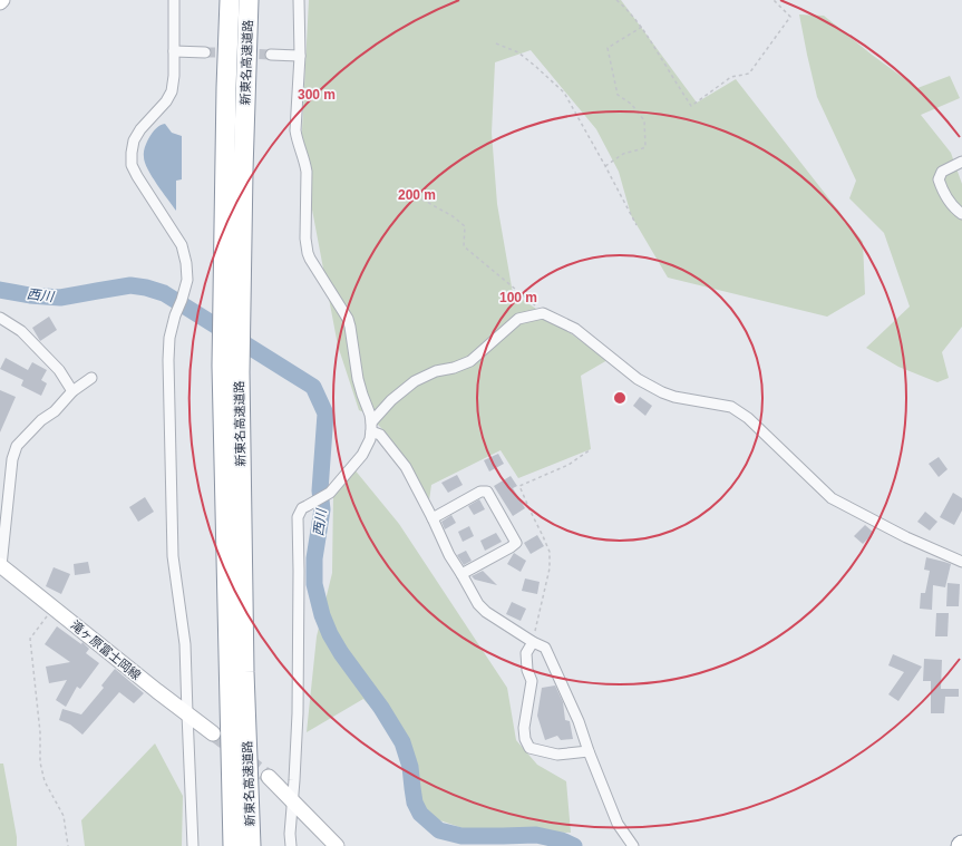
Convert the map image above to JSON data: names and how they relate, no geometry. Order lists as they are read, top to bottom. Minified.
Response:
{"streets":{"highway":["新東名高速道路"],"main road":["滝ヶ原富士岡線"]},"water":["西川"],"rings":["300 m","200 m","100 m"]}
